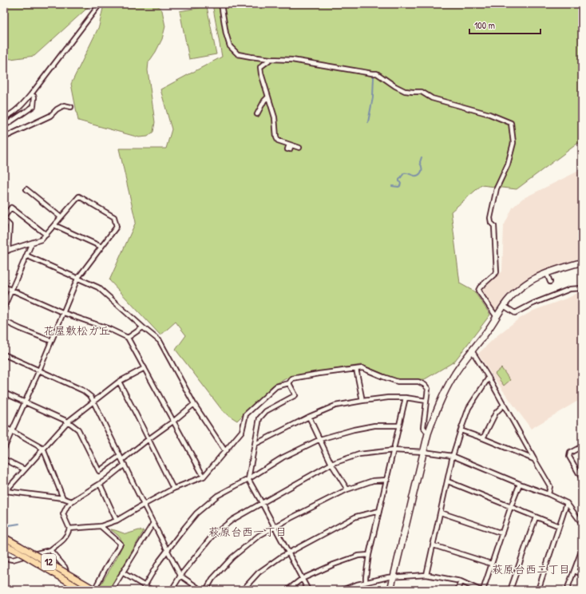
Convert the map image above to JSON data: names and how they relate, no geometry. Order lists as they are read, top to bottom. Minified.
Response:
{"streets":{"main road":["12"]},"districts":["花屋敷松ガ丘","萩原台西一丁目","萩原台西二丁目"],"scale_bar":"100 m"}
